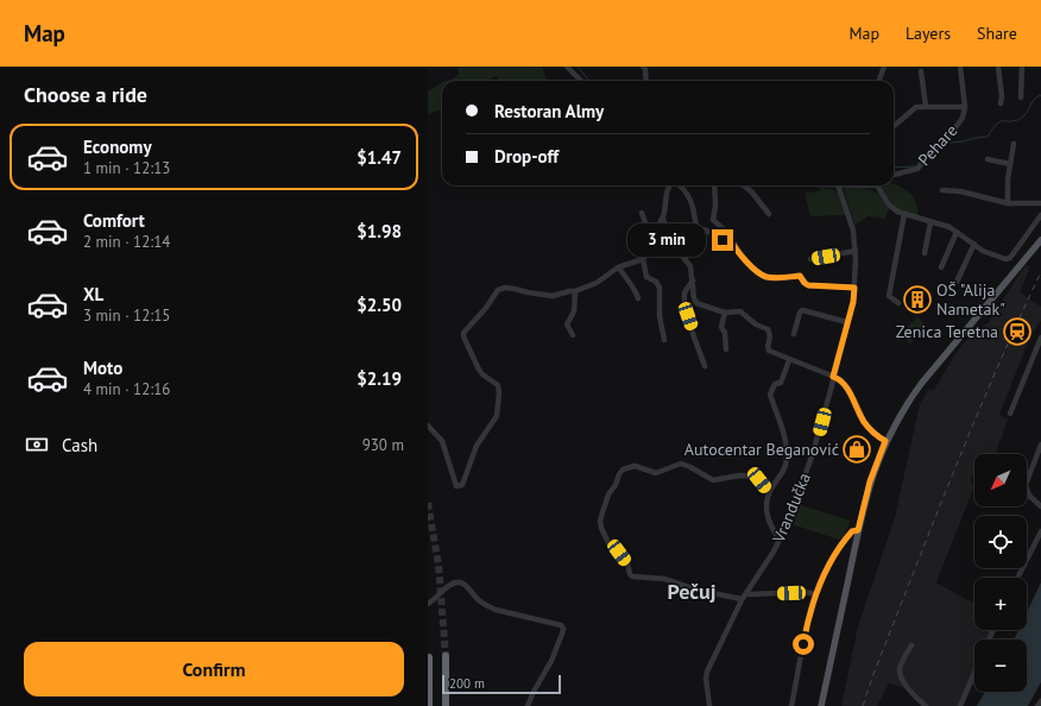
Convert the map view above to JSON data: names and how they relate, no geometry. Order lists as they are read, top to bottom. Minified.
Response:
{"streets":{"street":["Pehare","Vrandučka"]},"districts":["Pečuj"],"places":{"building":["OŠ \"Alija Nametak\""],"station":["Zenica Teretna"],"shop":["Autocentar Beganović"]},"scale_bar":"200 m","north":"bottom left","page":{"header":"Map","nav":["Map","Layers","Share"],"heading":"Choose a ride","banner":["Restoran Almy","Drop-off"],"list":[{"name":"Economy","note":"1 min · 12:13","value":"$1.47"},{"name":"Comfort","note":"2 min · 12:14","value":"$1.98"},{"name":"XL","note":"3 min · 12:15","value":"$2.50"},{"name":"Moto","note":"4 min · 12:16","value":"$2.19"}],"bubble":"3 min","pay":["Cash","930 m"],"map_buttons":["+","−"],"buttons":"Confirm","scale":"200 m"}}
